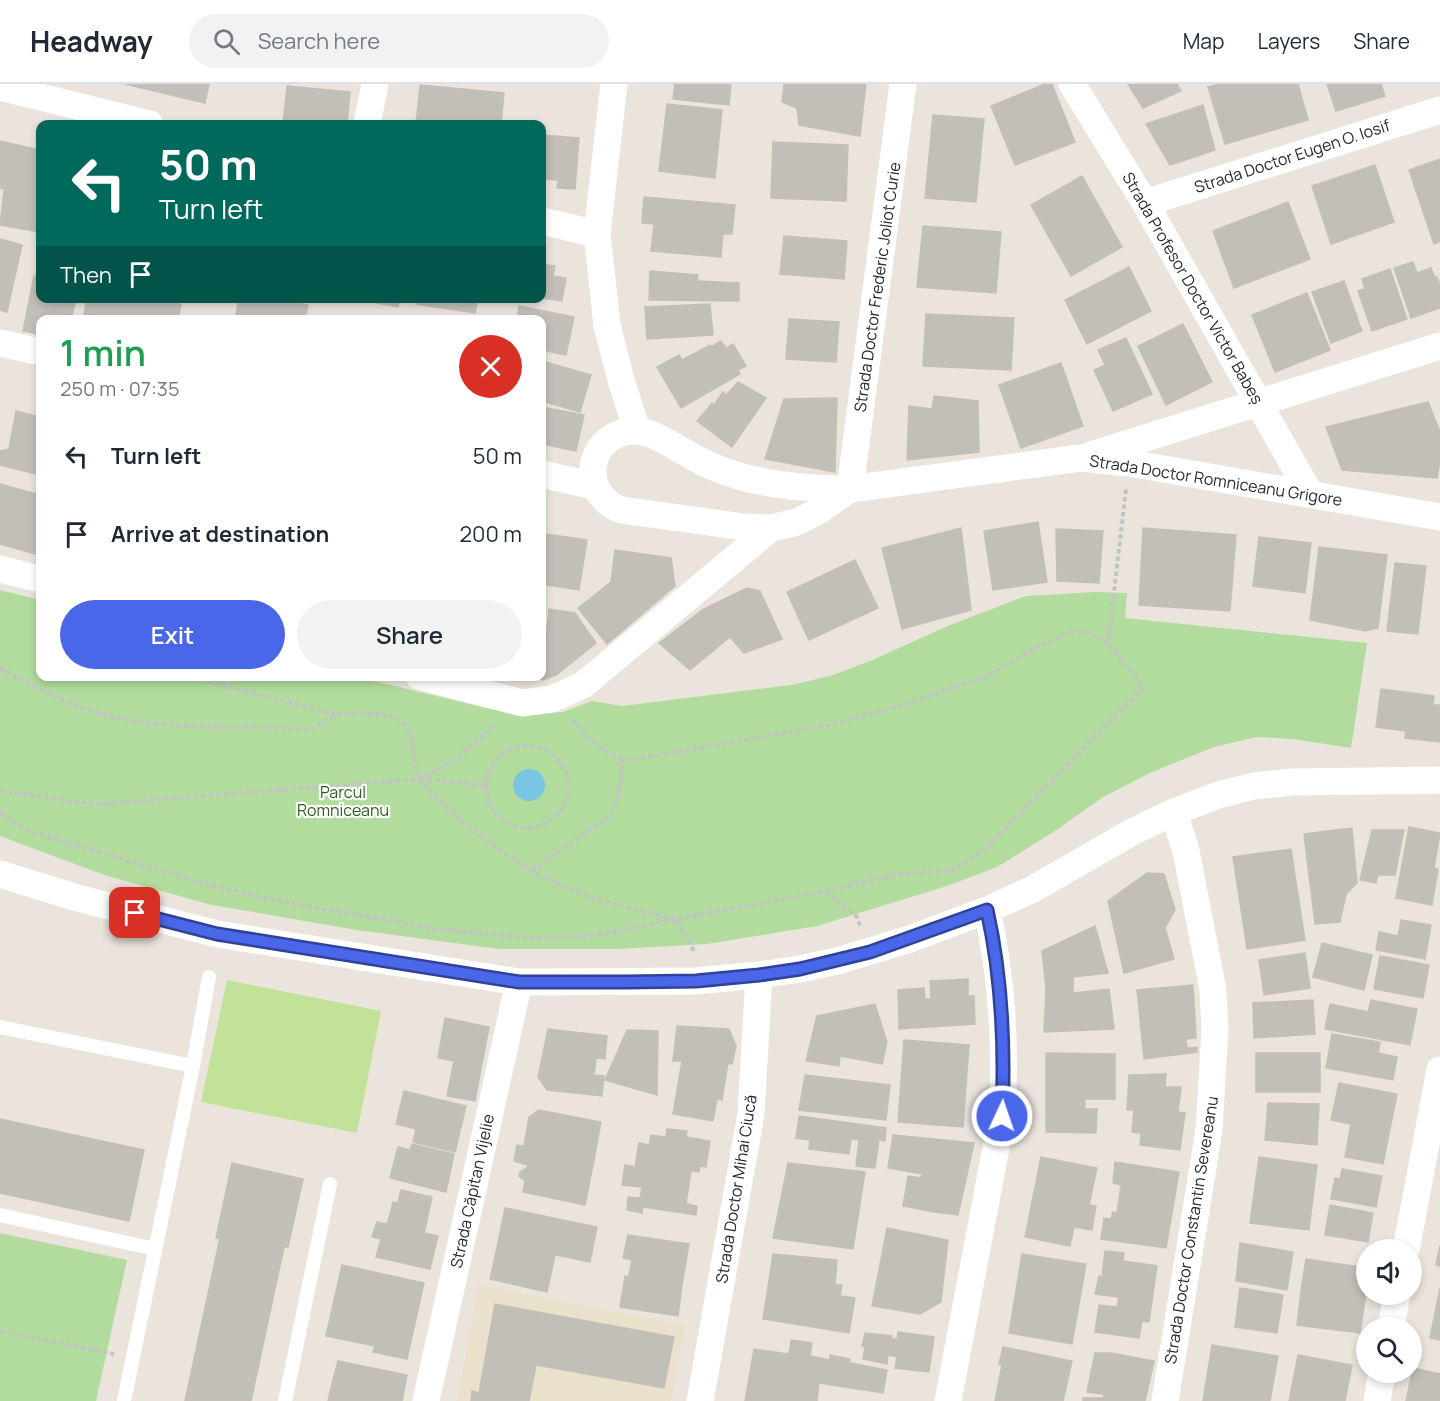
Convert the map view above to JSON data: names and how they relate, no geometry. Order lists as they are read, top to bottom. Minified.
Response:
{"streets":{"street":["Strada Doctor Eugen O. Iosif","Strada Doctor Frederic Joliot Curie","Strada Profesor Doctor Victor Babeș","Strada Doctor Romniceanu Grigore","Strada Doctor Mihai Ciucă","Strada Căpitan Vijelie","Strada Doctor Constantin Severeanu"]},"crossings":[["Strada Doctor Eugen O. Iosif","Strada Profesor Doctor Victor Babeș"],["Strada Doctor Frederic Joliot Curie","Strada Doctor Romniceanu Grigore"],["Strada Profesor Doctor Victor Babeș","Strada Doctor Romniceanu Grigore"]],"parks":["Parcul Romniceanu"],"page":{"header":"Headway","search":"Search here","nav":["Map","Layers","Share"],"turn":["50 m","Turn left"],"then":"Then","heading":["1 min","250 m · 07:35"],"list":[{"name":"Turn left","value":"50 m"},{"name":"Arrive at destination","value":"200 m"}],"buttons":["Exit","Share"]}}
